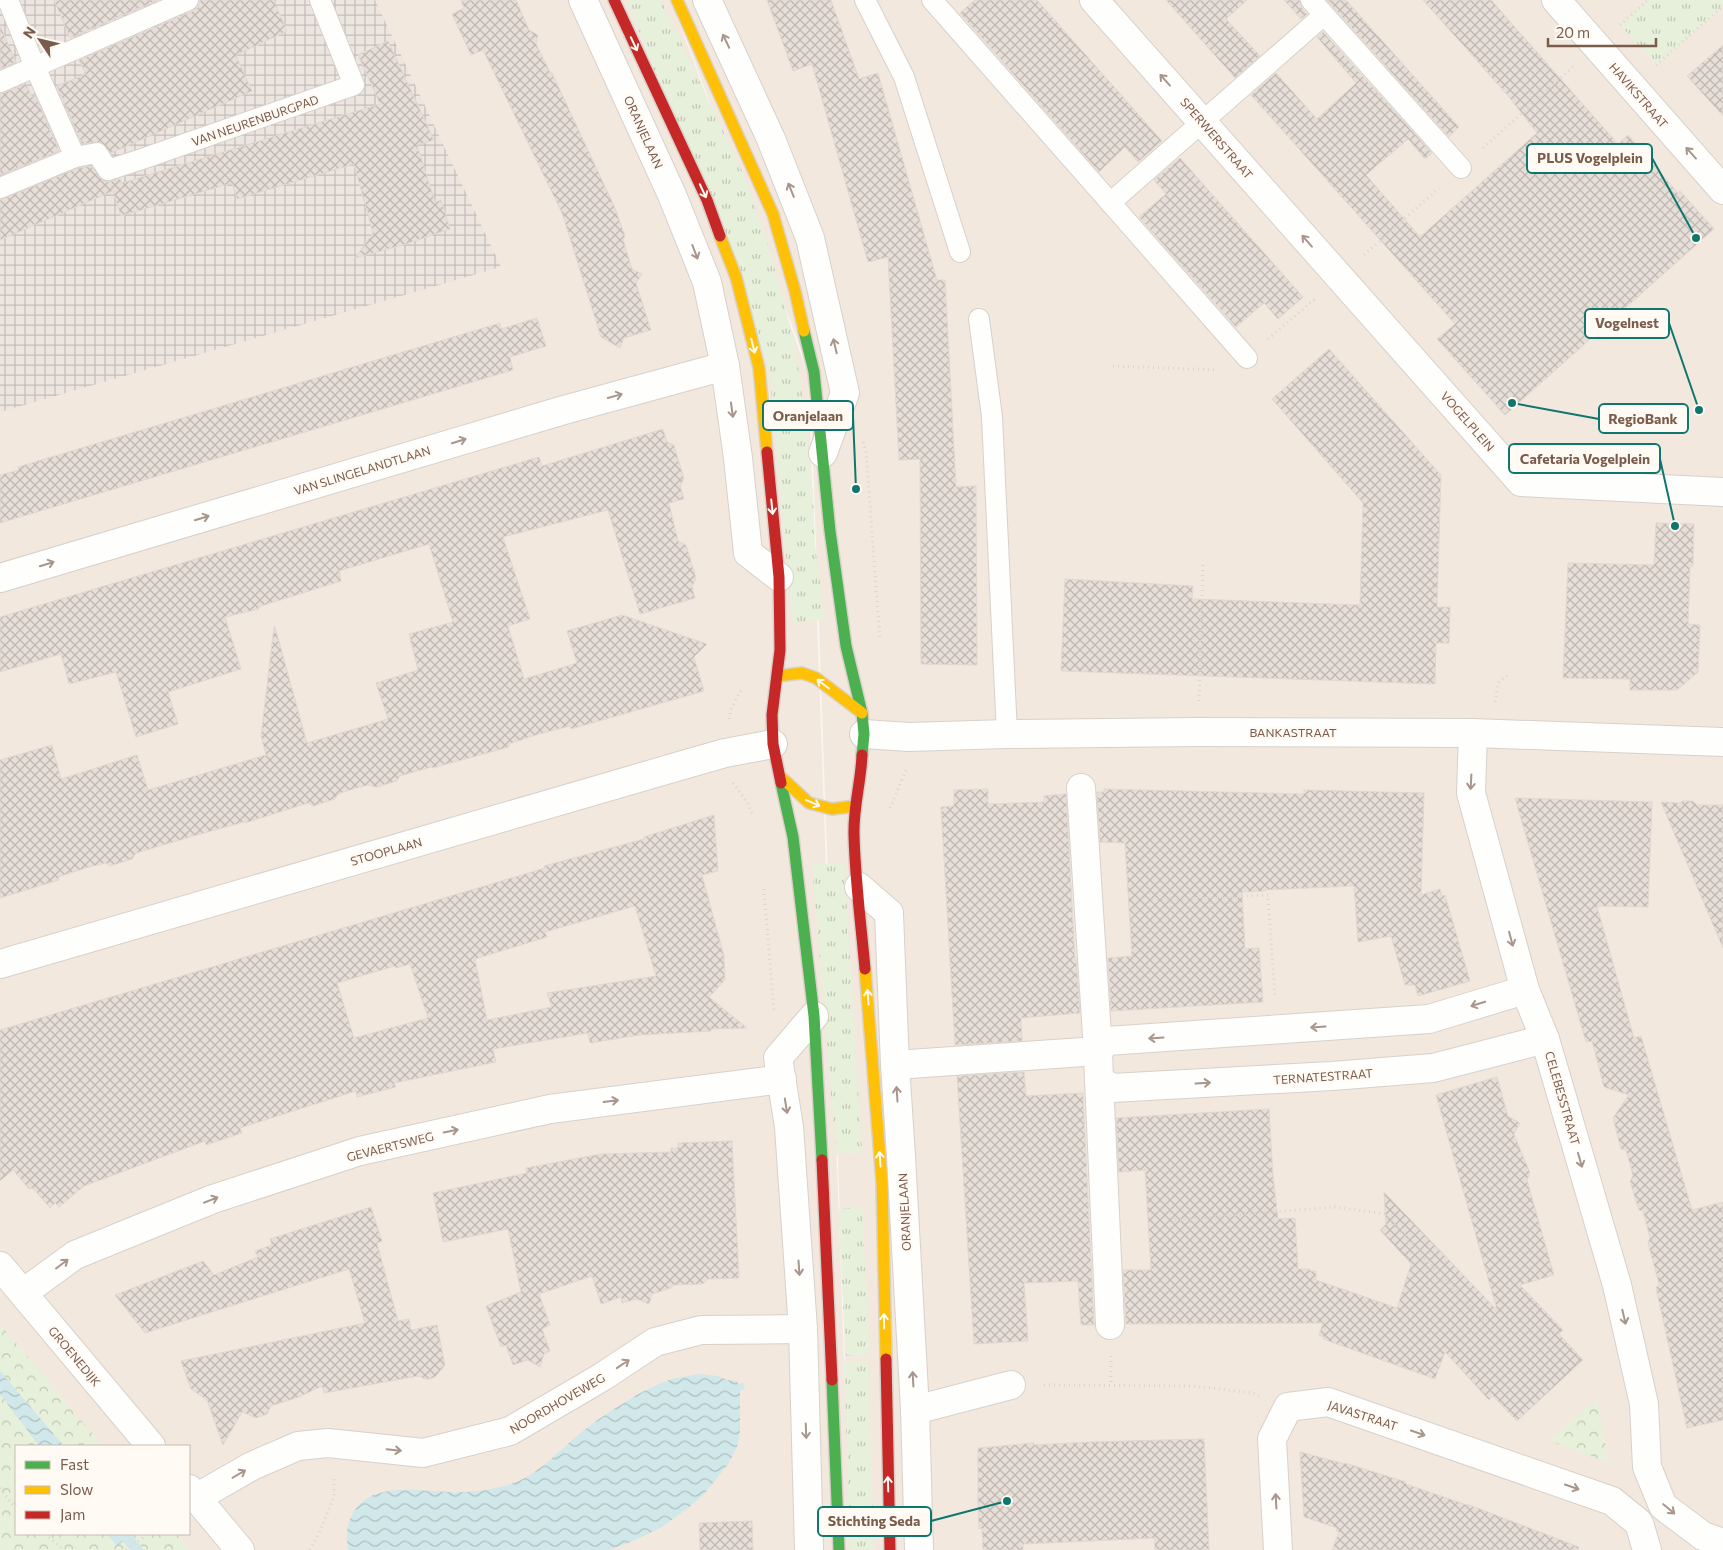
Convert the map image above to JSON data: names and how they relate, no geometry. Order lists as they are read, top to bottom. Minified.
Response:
{"streets":{"main road":["ORANJELAAN"],"street":["HAVIKSTRAAT","SPERWERSTRAAT","VOGELPLEIN","VAN SLINGELANDTLAAN","BANKASTRAAT","STOOPLAAN","TERNATESTRAAT","CELEBESSTRAAT","GEVAERTSWEG","GROENEDIJK","NOORDHOVEWEG","JAVASTRAAT"],"lane":["VAN NEURENBURGPAD"]},"crossings":[["ORANJELAAN","VAN SLINGELANDTLAAN"],["ORANJELAAN","BANKASTRAAT"],["SPERWERSTRAAT","VOGELPLEIN"],["BANKASTRAAT","CELEBESSTRAAT"],["TERNATESTRAAT","CELEBESSTRAAT"],["GEVAERTSWEG","GROENEDIJK"]],"one_way":["HAVIKSTRAAT","SPERWERSTRAAT","VAN SLINGELANDTLAAN","CELEBESSTRAAT","GEVAERTSWEG","NOORDHOVEWEG","JAVASTRAAT"],"places":["PLUS Vogelplein","RegioBank","Vogelnest","Oranjelaan","Cafetaria Vogelplein","Stichting Seda"],"legend":["Fast","Slow","Jam"],"scale_bar":"20 m","north":"top left"}
